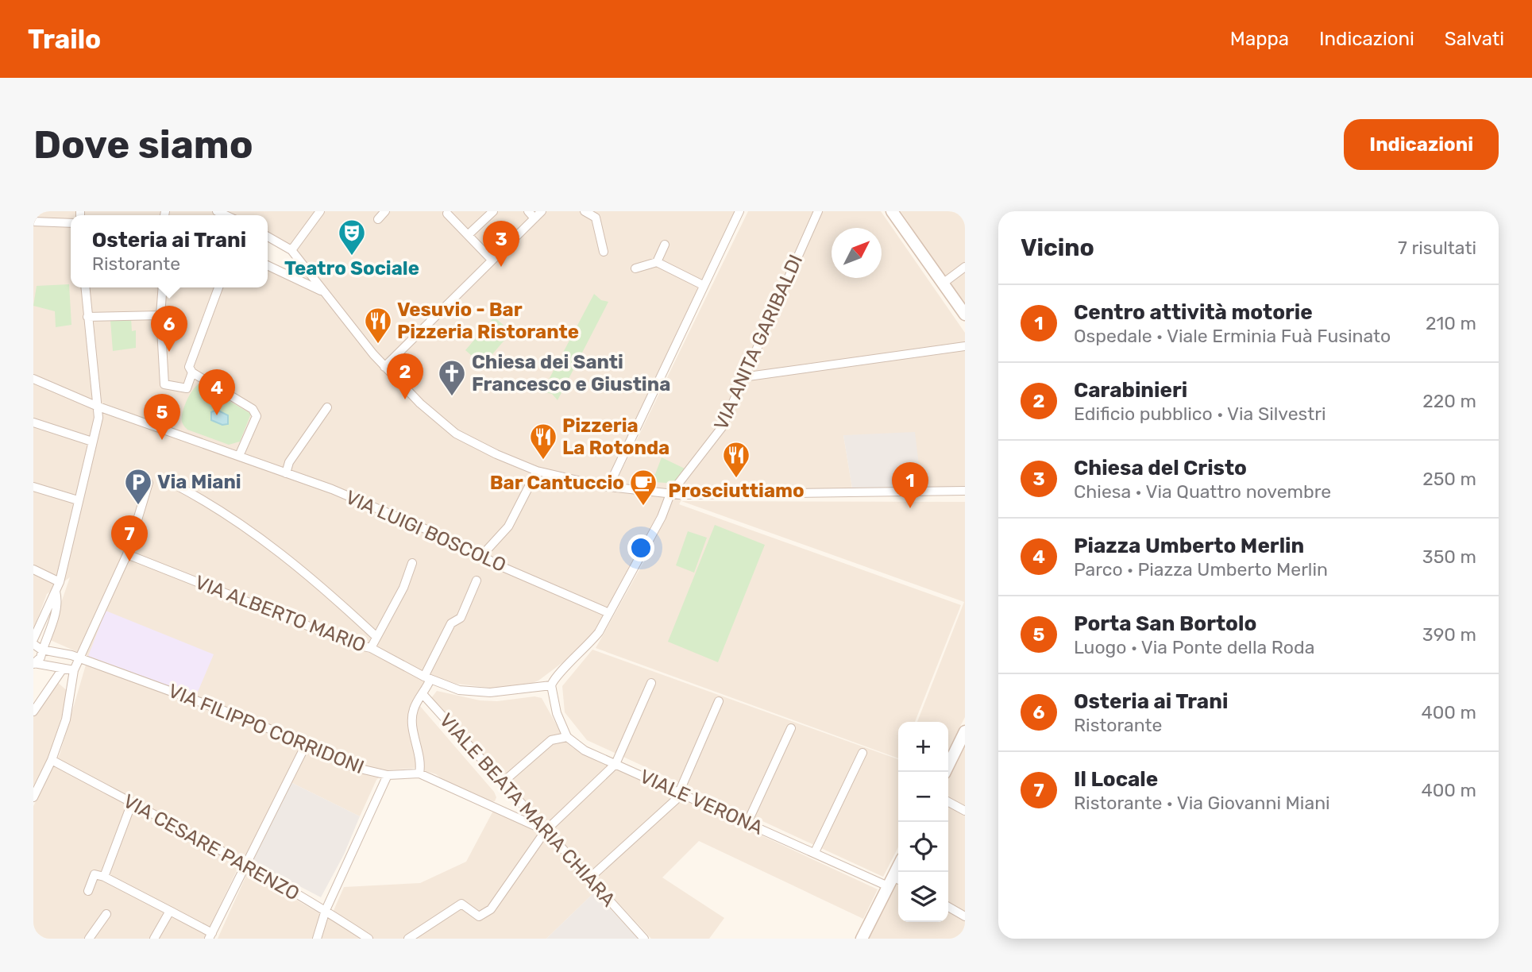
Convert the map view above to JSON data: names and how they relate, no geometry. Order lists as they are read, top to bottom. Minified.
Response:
{"streets":{"street":["VIA ANITA GARIBALDI","VIA LUIGI BOSCOLO","VIA ALBERTO MARIO","VIA FILIPPO CORRIDONI","VIALE VERONA","VIALE BEATA MARIA CHIARA","VIA CESARE PARENZO"]},"crossings":[["VIA ANITA GARIBALDI","VIA LUIGI BOSCOLO"],["VIA ANITA GARIBALDI","VIA ALBERTO MARIO"],["VIA ALBERTO MARIO","VIALE BEATA MARIA CHIARA"],["VIA FILIPPO CORRIDONI","VIALE BEATA MARIA CHIARA"]],"places":{"theatre":["Teatro Sociale"],"restaurant":["Vesuvio - Bar Pizzeria Ristorante","Pizzeria La Rotonda","Prosciuttiamo"],"church":["Chiesa dei Santi Francesco e Giustina"],"parking":["Via Miani"],"cafe":["Bar Cantuccio"]},"north":"top right","page":{"header":"Trailo","nav":["Mappa","Indicazioni","Salvati"],"buttons":"Indicazioni","title":"Dove siamo","heading":["Vicino","7 risultati"],"popup":["Osteria ai Trani","Ristorante"],"pins":["3","6","2","4","5","1","7"],"list":[{"mark":"1","name":"Centro attività motorie","note":"Ospedale · Viale Erminia Fuà Fusinato","value":"210 m"},{"mark":"2","name":"Carabinieri","note":"Edificio pubblico · Via Silvestri","value":"220 m"},{"mark":"3","name":"Chiesa del Cristo","note":"Chiesa · Via Quattro novembre","value":"250 m"},{"mark":"4","name":"Piazza Umberto Merlin","note":"Parco · Piazza Umberto Merlin","value":"350 m"},{"mark":"5","name":"Porta San Bortolo","note":"Luogo · Via Ponte della Roda","value":"390 m"},{"mark":"6","name":"Osteria ai Trani","note":"Ristorante","value":"400 m"},{"mark":"7","name":"Il Locale","note":"Ristorante · Via Giovanni Miani","value":"400 m"}],"map_buttons":["+","−"]}}
